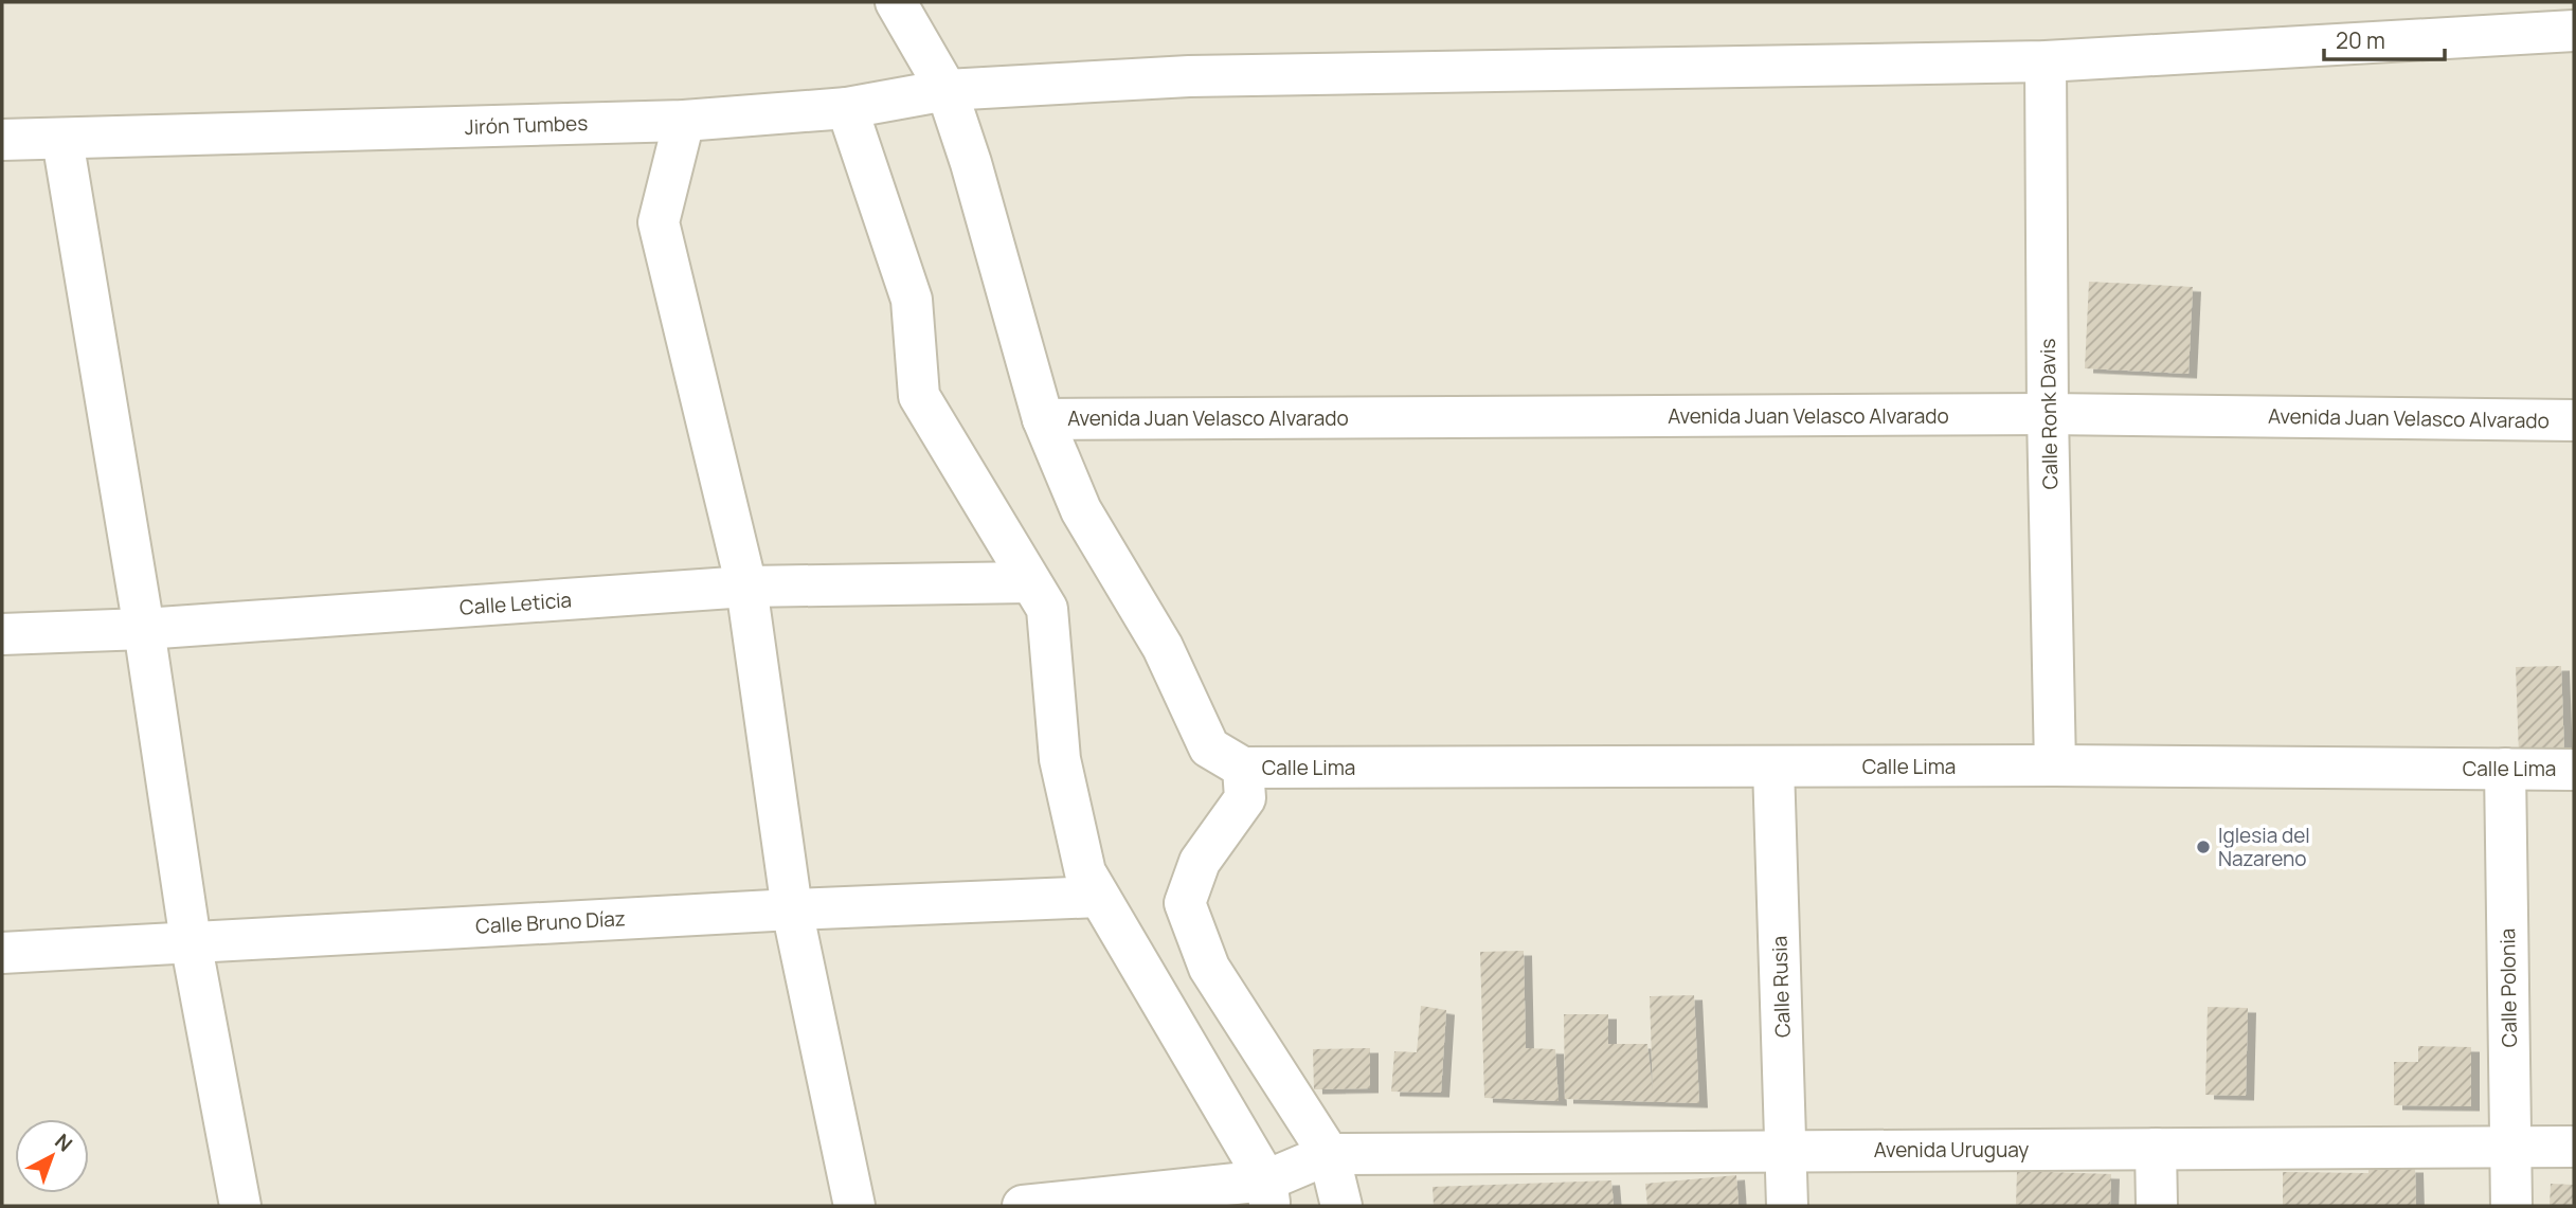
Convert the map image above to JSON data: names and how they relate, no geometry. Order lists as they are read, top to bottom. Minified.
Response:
{"streets":{"street":["Jirón Tumbes","Calle Ronk Davis","Avenida Juan Velasco Alvarado","Calle Leticia","Calle Lima","Calle Bruno Díaz","Calle Rusia","Calle Polonia","Avenida Uruguay"]},"crossings":[["Jirón Tumbes","Calle Ronk Davis"],["Calle Ronk Davis","Avenida Juan Velasco Alvarado"],["Calle Ronk Davis","Calle Lima"],["Calle Lima","Calle Rusia"],["Calle Lima","Calle Polonia"],["Calle Rusia","Avenida Uruguay"],["Calle Polonia","Avenida Uruguay"]],"places":["Iglesia del Nazareno"],"scale_bar":"20 m","north":"top right"}
